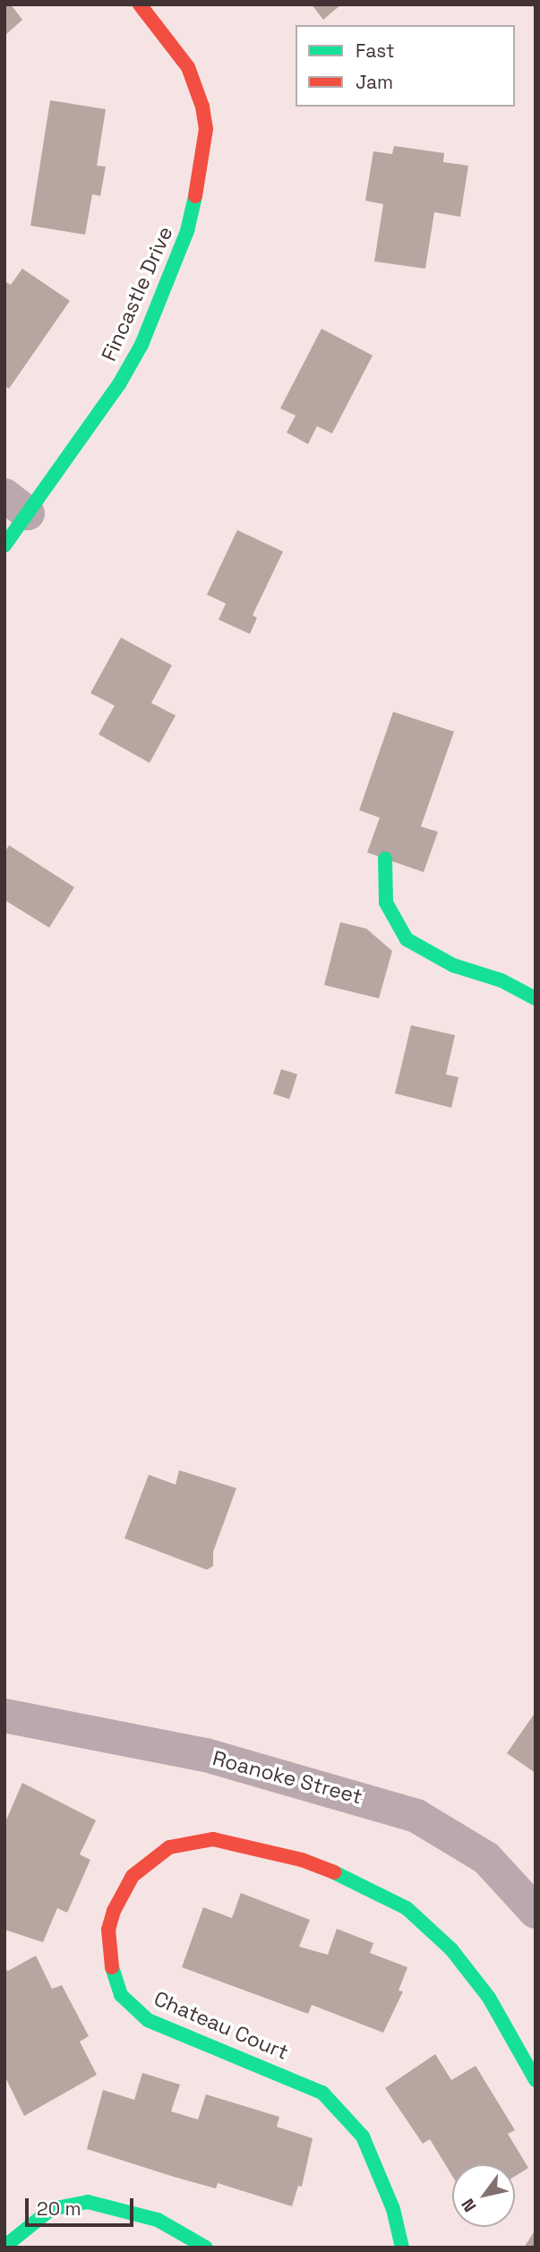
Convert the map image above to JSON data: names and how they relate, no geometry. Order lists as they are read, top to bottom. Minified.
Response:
{"streets":{"street":["Fincastle Drive","Roanoke Street","Chateau Court"]},"legend":["Fast","Jam"],"scale_bar":"20 m","north":"bottom left"}
